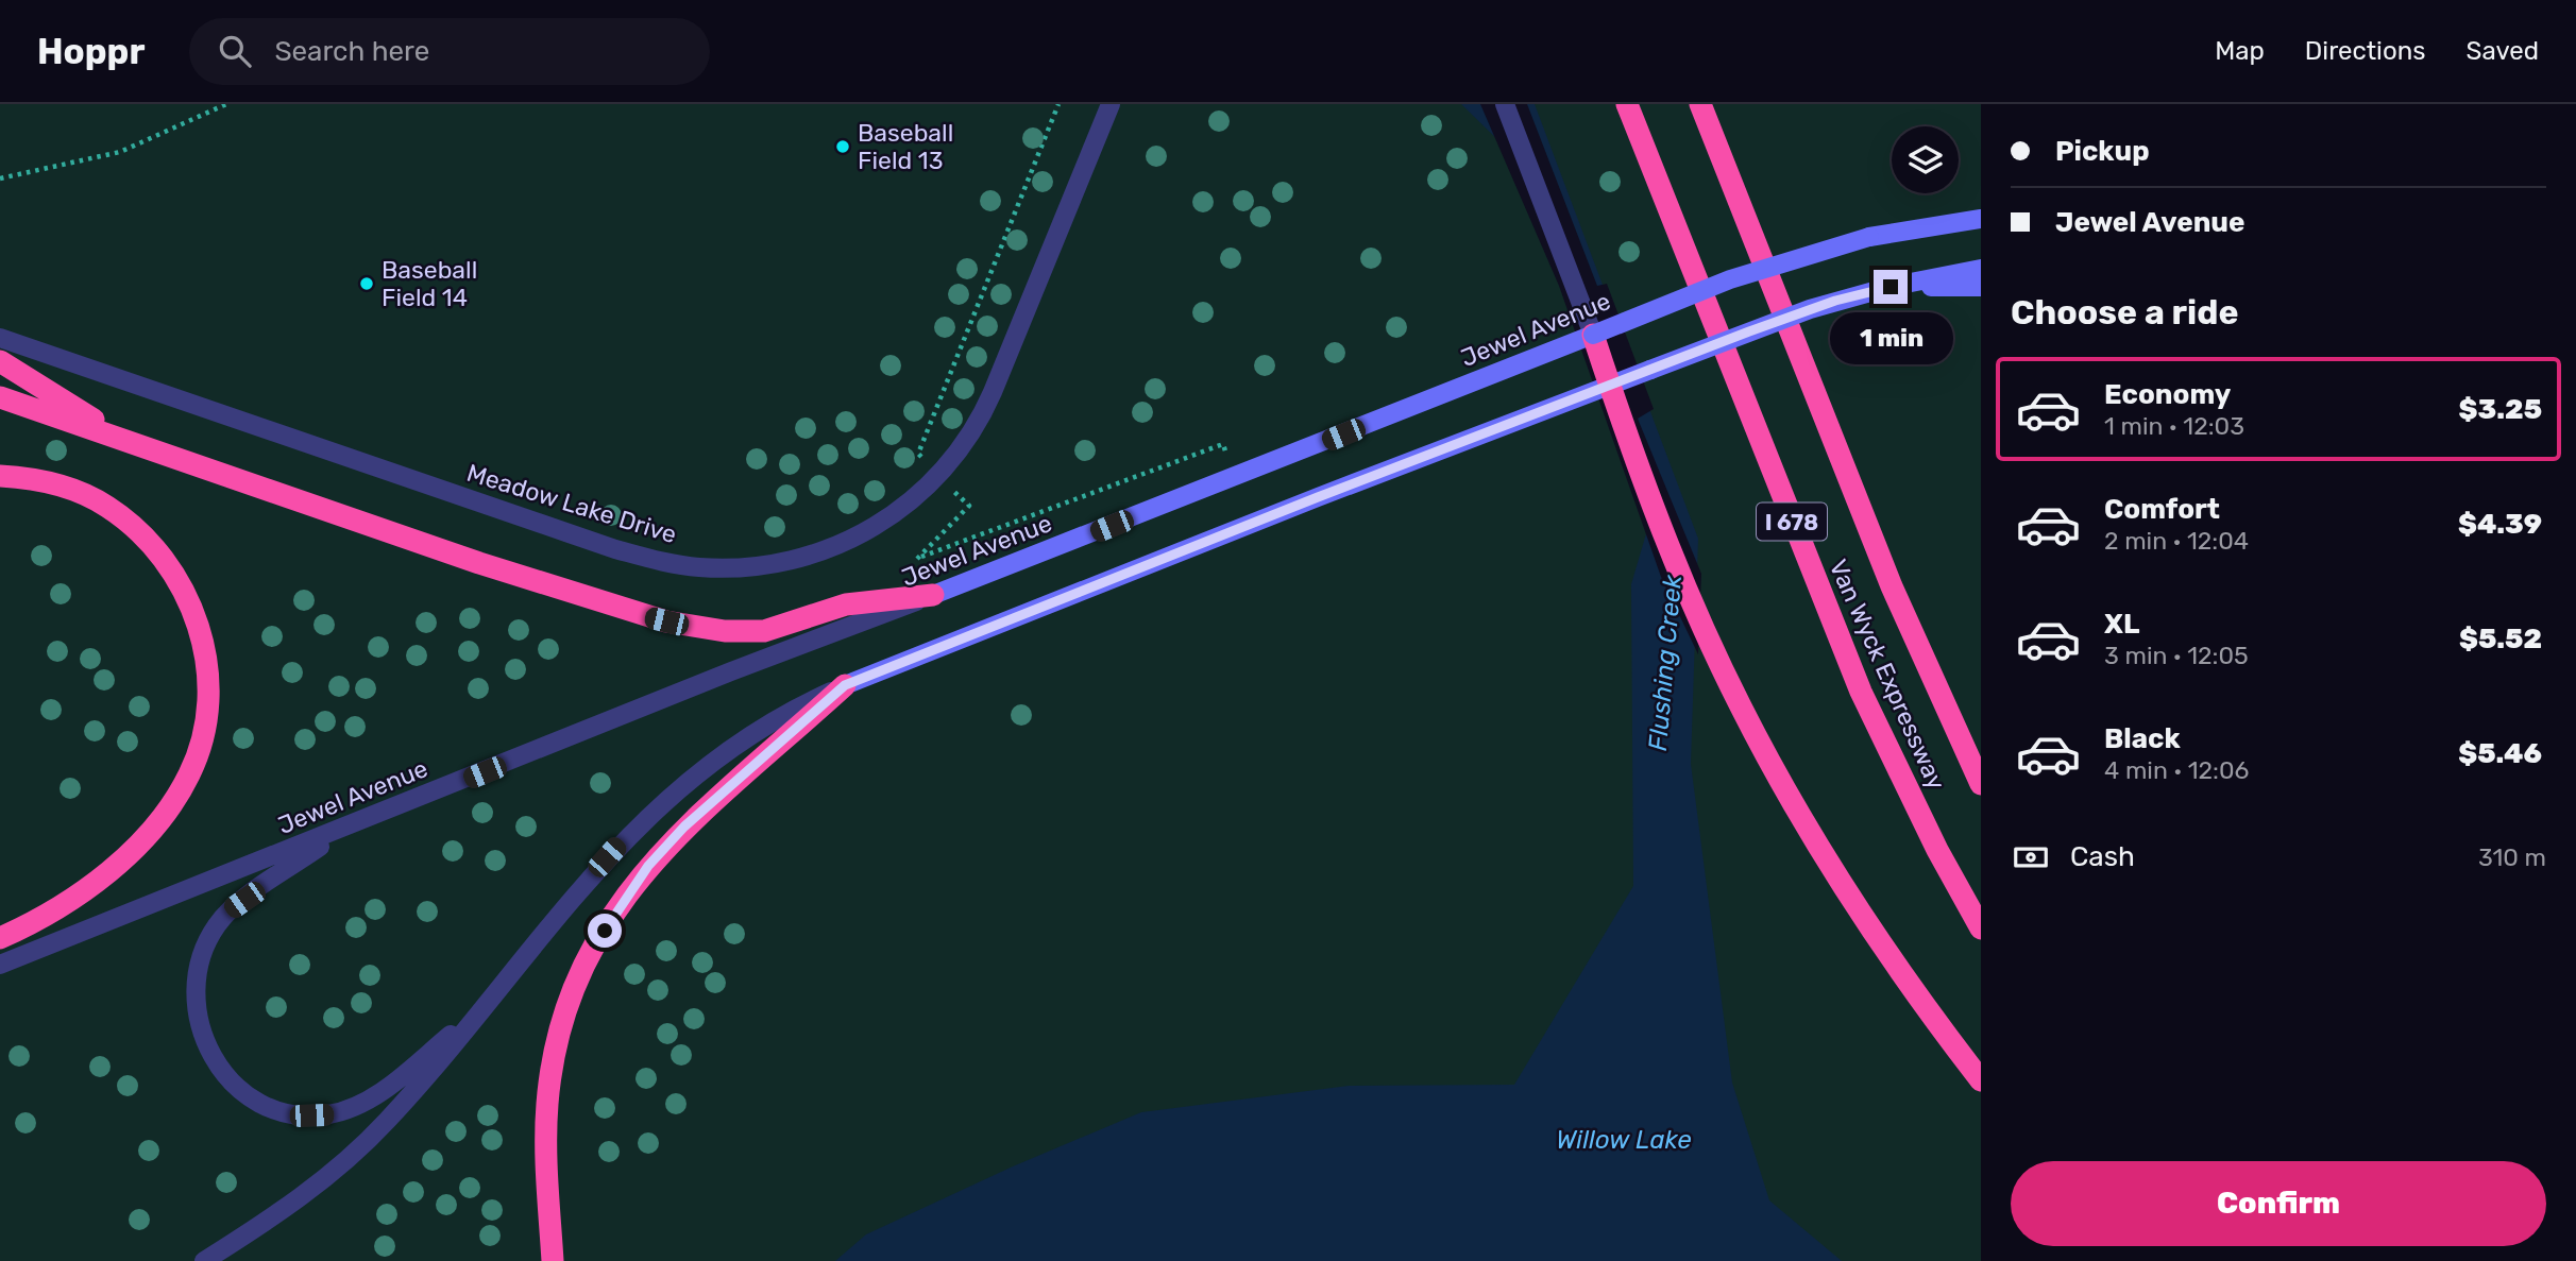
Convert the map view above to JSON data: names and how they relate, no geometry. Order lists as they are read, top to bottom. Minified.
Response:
{"streets":{"highway":["I 678","Van Wyck Expressway"],"main road":["Jewel Avenue"],"street":["Meadow Lake Drive"]},"water":["Flushing Creek","Willow Lake"],"places":["Baseball Field 13","Baseball Field 14"],"page":{"header":"Hoppr","search":"Search here","nav":["Map","Directions","Saved"],"banner":["Pickup","Jewel Avenue"],"heading":"Choose a ride","bubble":"1 min","list":[{"name":"Economy","note":"1 min · 12:03","value":"$3.25"},{"name":"Comfort","note":"2 min · 12:04","value":"$4.39"},{"name":"XL","note":"3 min · 12:05","value":"$5.52"},{"name":"Black","note":"4 min · 12:06","value":"$5.46"}],"pay":["Cash","310 m"],"buttons":"Confirm"}}
